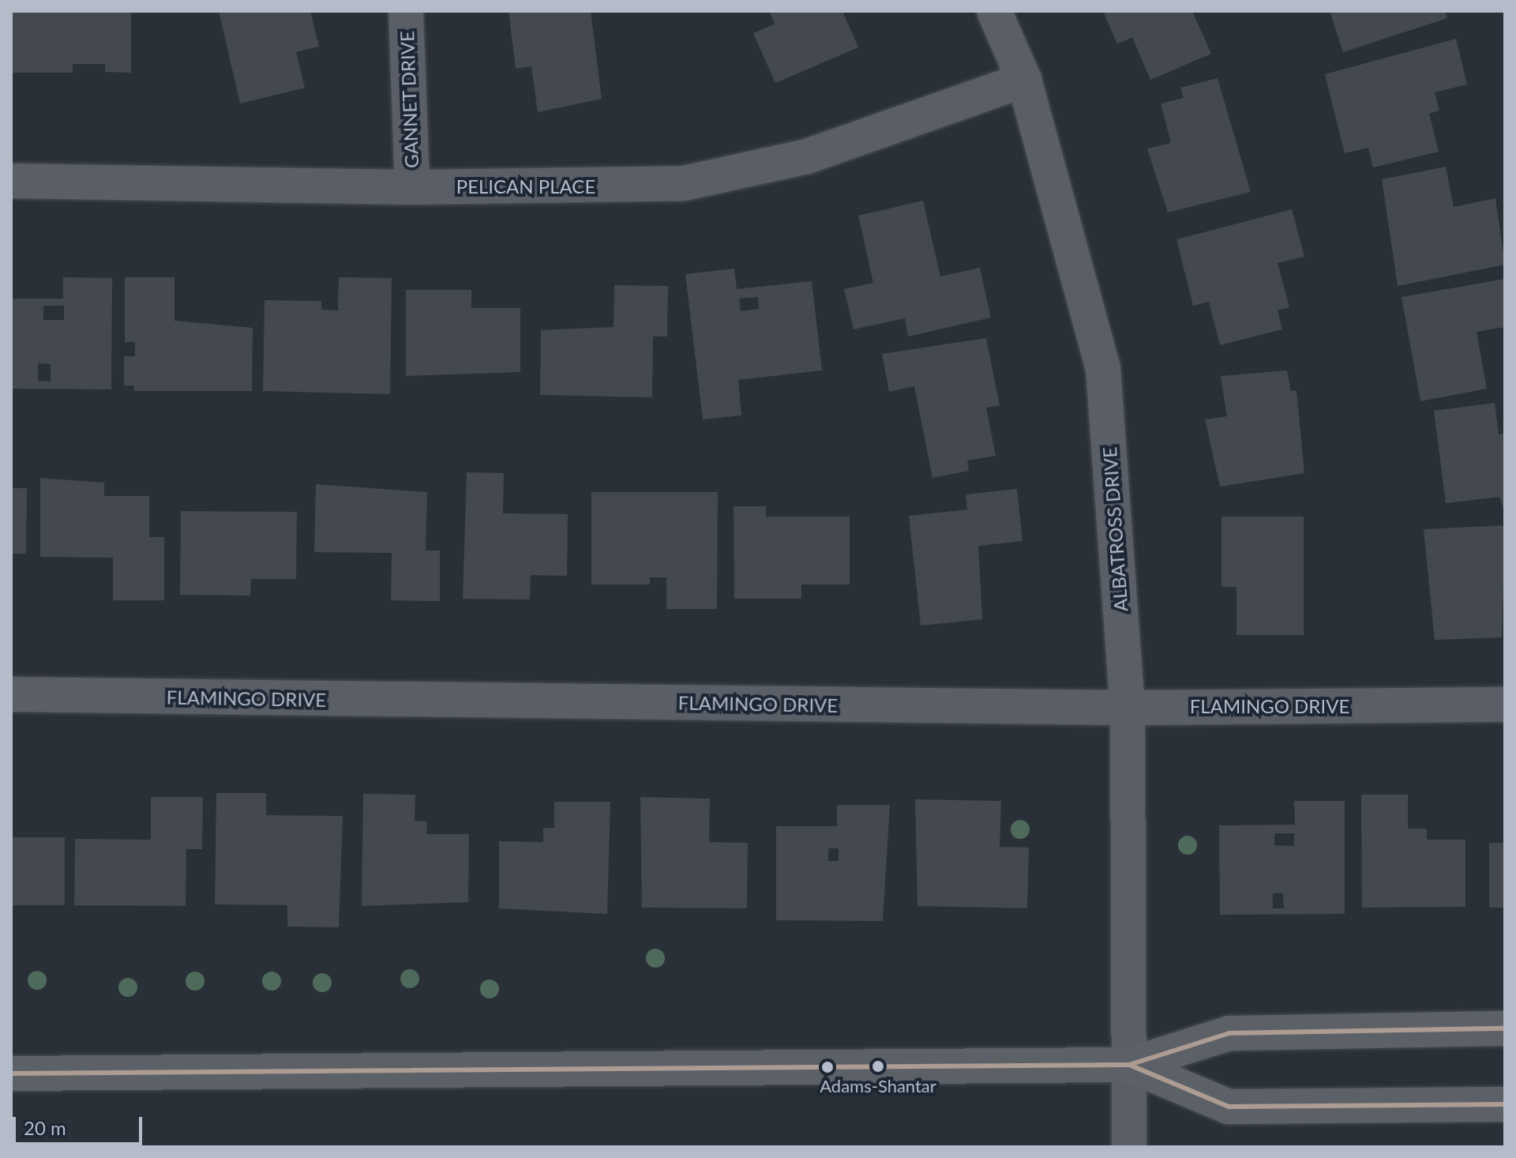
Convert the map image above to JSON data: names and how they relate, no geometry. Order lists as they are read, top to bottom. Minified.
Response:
{"streets":{"street":["GANNET DRIVE","PELICAN PLACE","ALBATROSS DRIVE","FLAMINGO DRIVE"]},"crossings":[["GANNET DRIVE","PELICAN PLACE"],["PELICAN PLACE","ALBATROSS DRIVE"],["ALBATROSS DRIVE","FLAMINGO DRIVE"]],"places":["Adams-Shantar"],"scale_bar":"20 m"}
